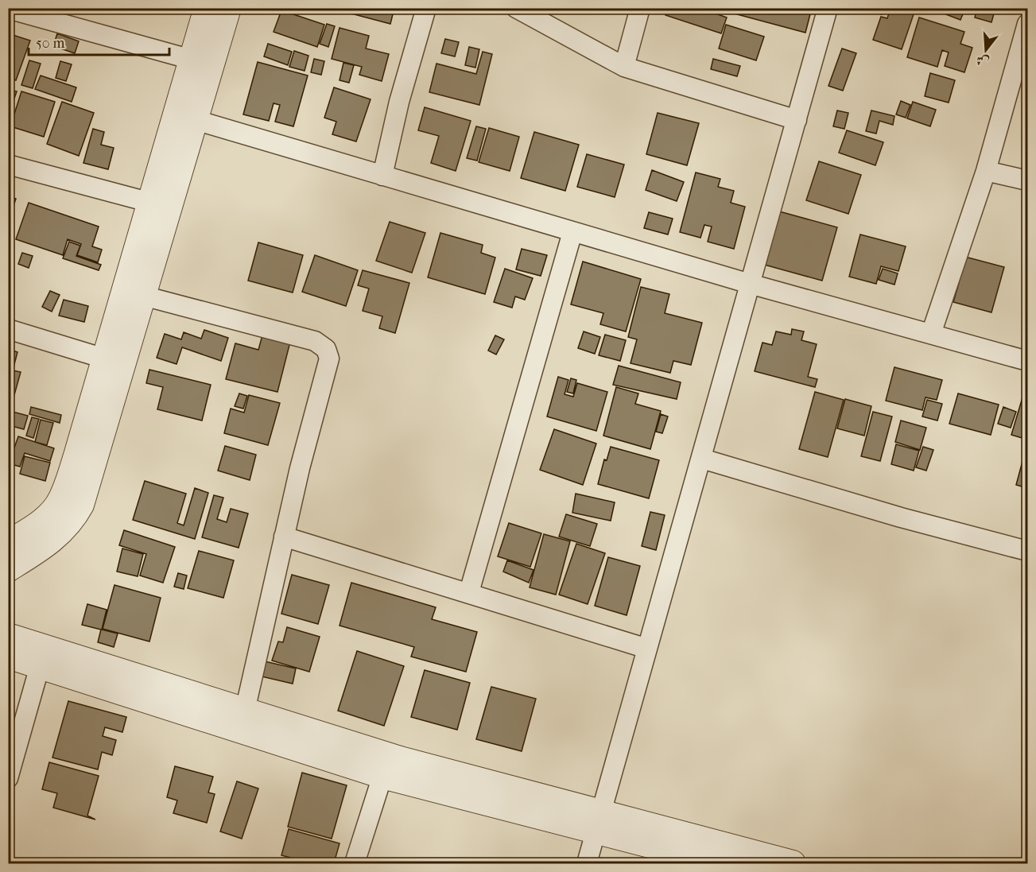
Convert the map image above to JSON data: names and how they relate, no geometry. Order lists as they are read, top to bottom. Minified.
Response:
{"scale_bar":"50 m","north":"bottom"}
